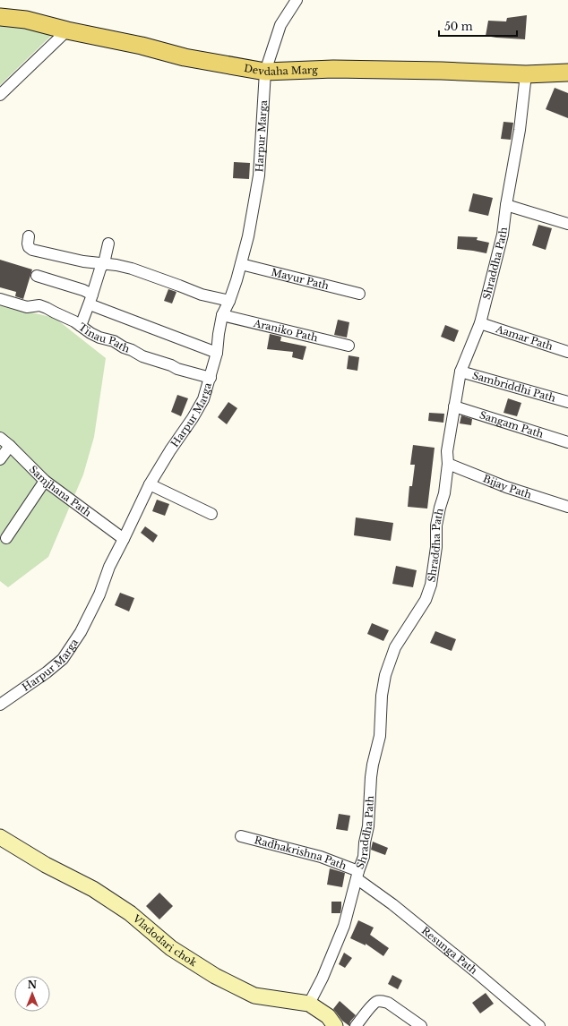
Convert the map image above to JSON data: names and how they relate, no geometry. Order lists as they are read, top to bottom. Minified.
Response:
{"streets":{"main road":["Devdaha Marg"],"street":["Harpur Marga","Shraddha Path","Mayur Path","Araniko Path","Tinau Path","Aamar Path","Sambriddhi Path","Sangam Path","Bijay Path","Samjhana Path","Radhakrishna Path","Vladodari chok","Resunga Path"]},"crossings":[["Devdaha Marg","Harpur Marga"],["Devdaha Marg","Shraddha Path"],["Harpur Marga","Mayur Path"],["Harpur Marga","Araniko Path"],["Harpur Marga","Tinau Path"],["Harpur Marga","Samjhana Path"],["Shraddha Path","Aamar Path"],["Shraddha Path","Sambriddhi Path"],["Shraddha Path","Sangam Path"],["Shraddha Path","Bijay Path"],["Shraddha Path","Radhakrishna Path"],["Shraddha Path","Vladodari chok"],["Shraddha Path","Resunga Path"],["Radhakrishna Path","Resunga Path"]],"scale_bar":"50 m","north":"top"}
